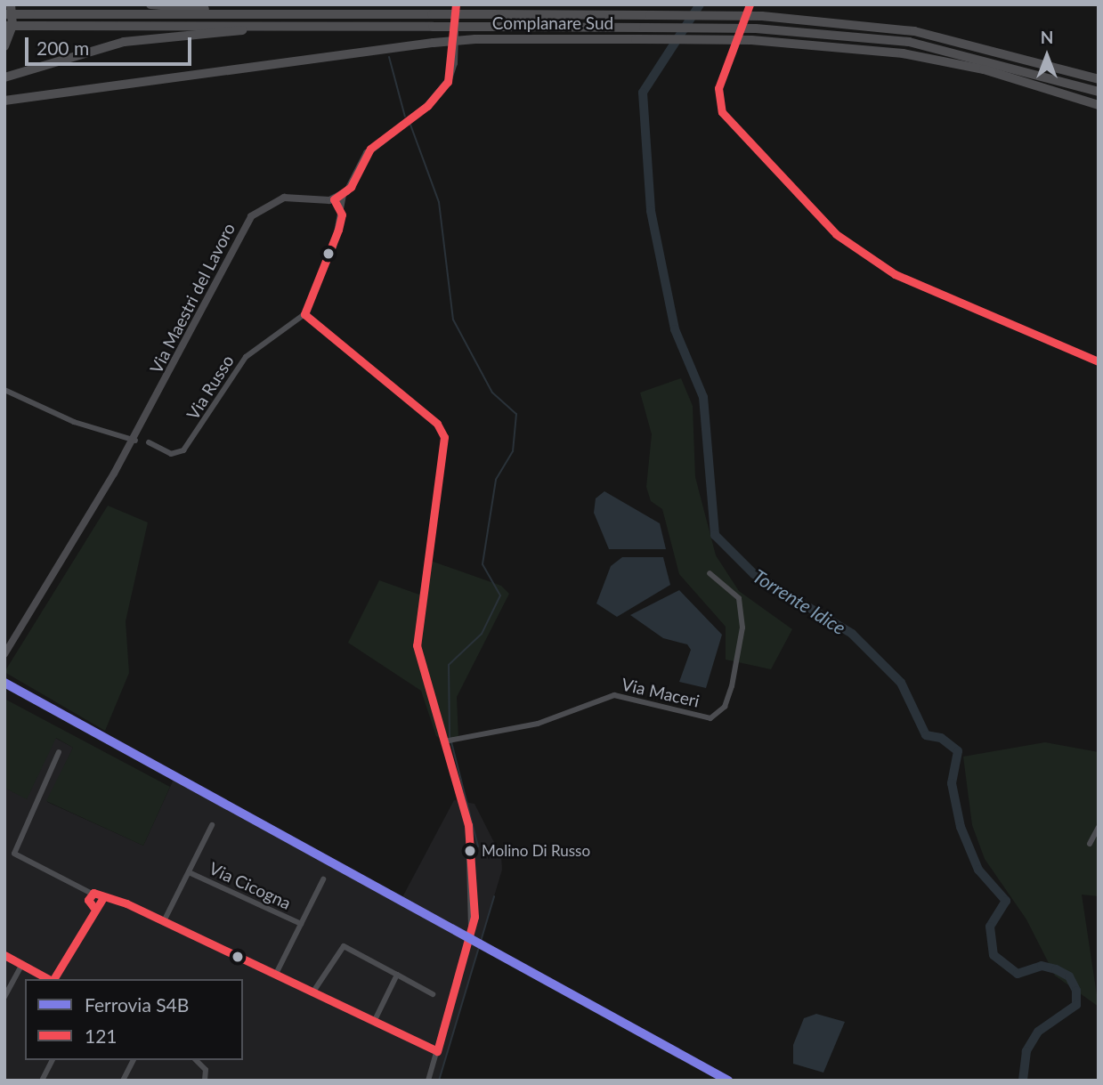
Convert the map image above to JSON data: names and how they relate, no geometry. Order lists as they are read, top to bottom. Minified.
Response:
{"streets":{"highway":["Complanare Sud"],"street":["Via Maestri del Lavoro","Via Russo","Via Maceri","Via Cicogna"]},"water":["Torrente Idice"],"places":["Molino Di Russo"],"lines":["transit line 121","rail line S4B"],"legend":["Ferrovia S4B","121"],"scale_bar":"200 m","north":"top"}
